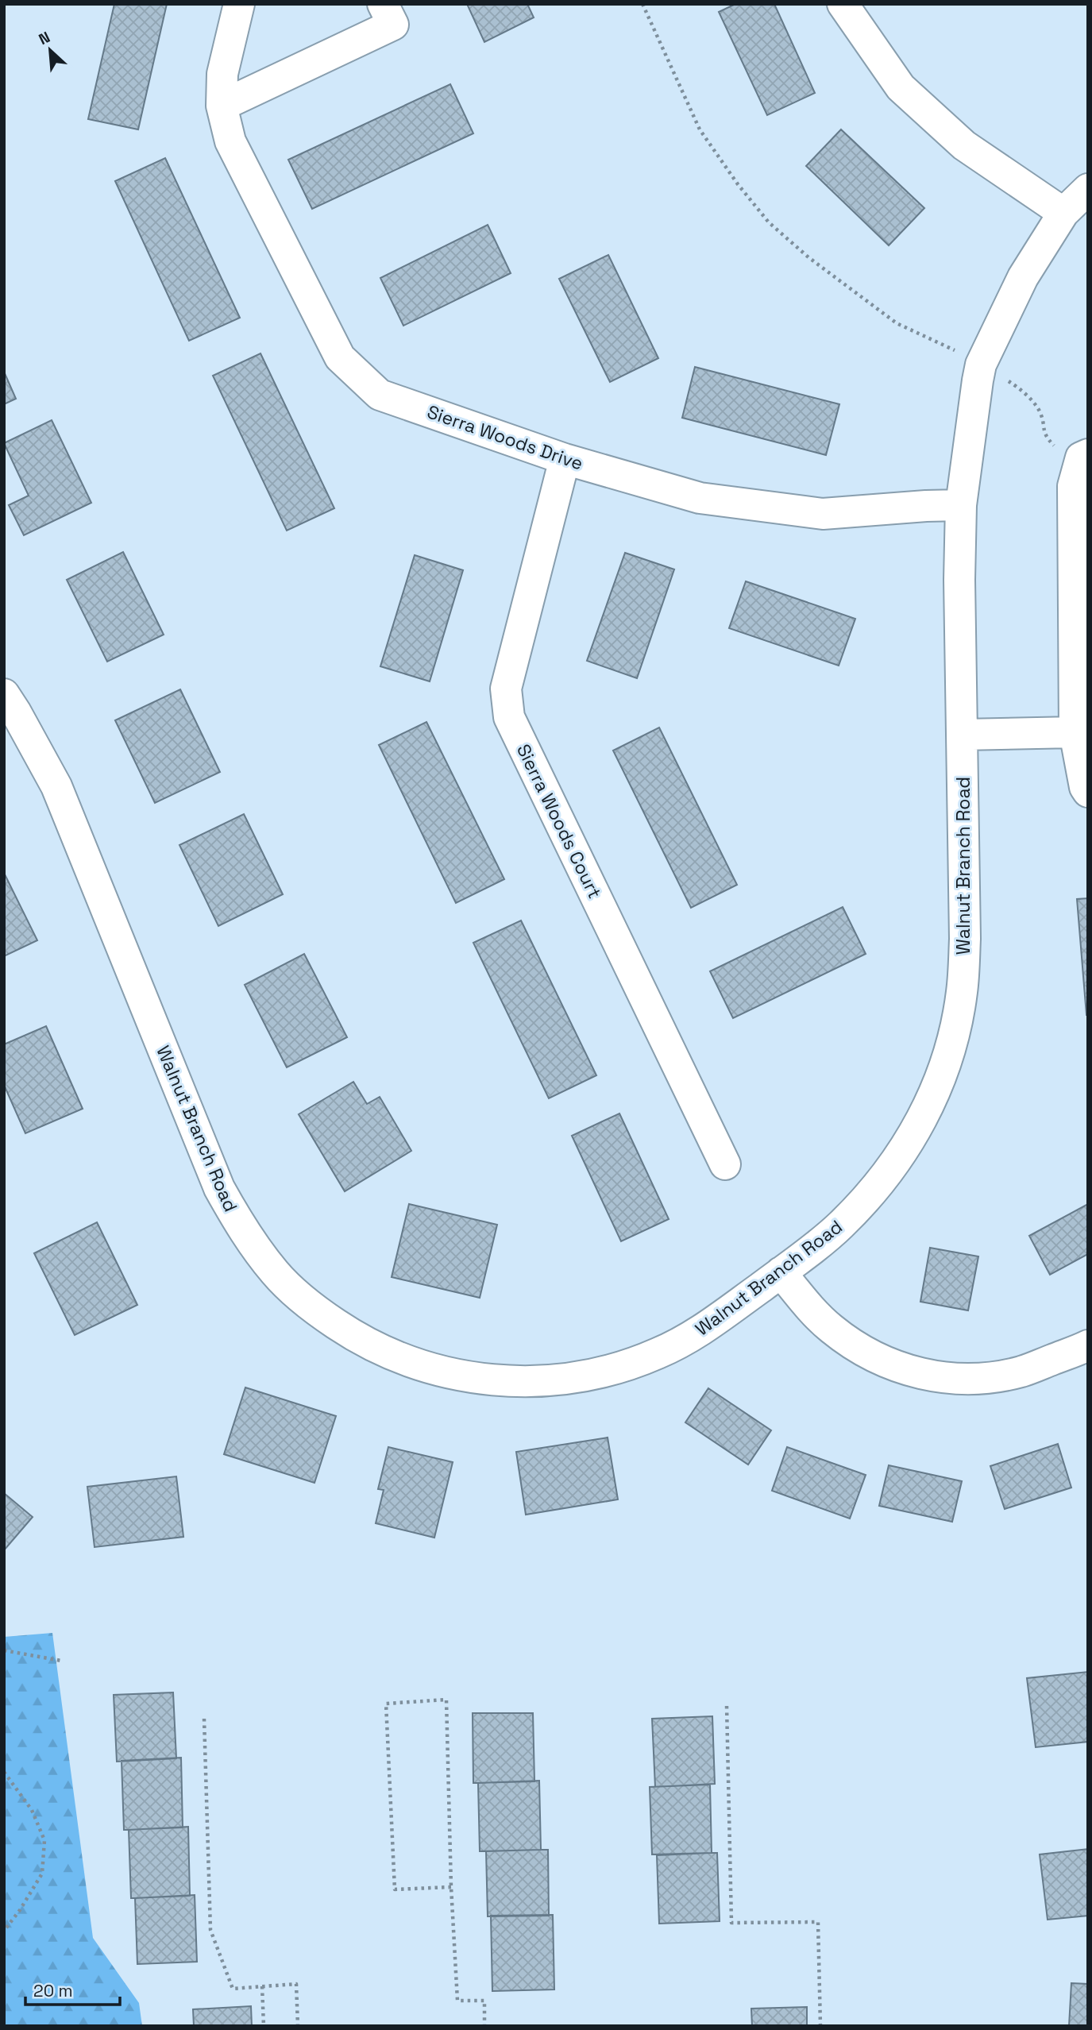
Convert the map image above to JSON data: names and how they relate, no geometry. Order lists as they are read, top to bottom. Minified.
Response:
{"streets":{"street":["Sierra Woods Drive","Sierra Woods Court","Walnut Branch Road"]},"crossings":[["Sierra Woods Drive","Sierra Woods Court"],["Sierra Woods Drive","Walnut Branch Road"]],"scale_bar":"20 m","north":"top left"}
